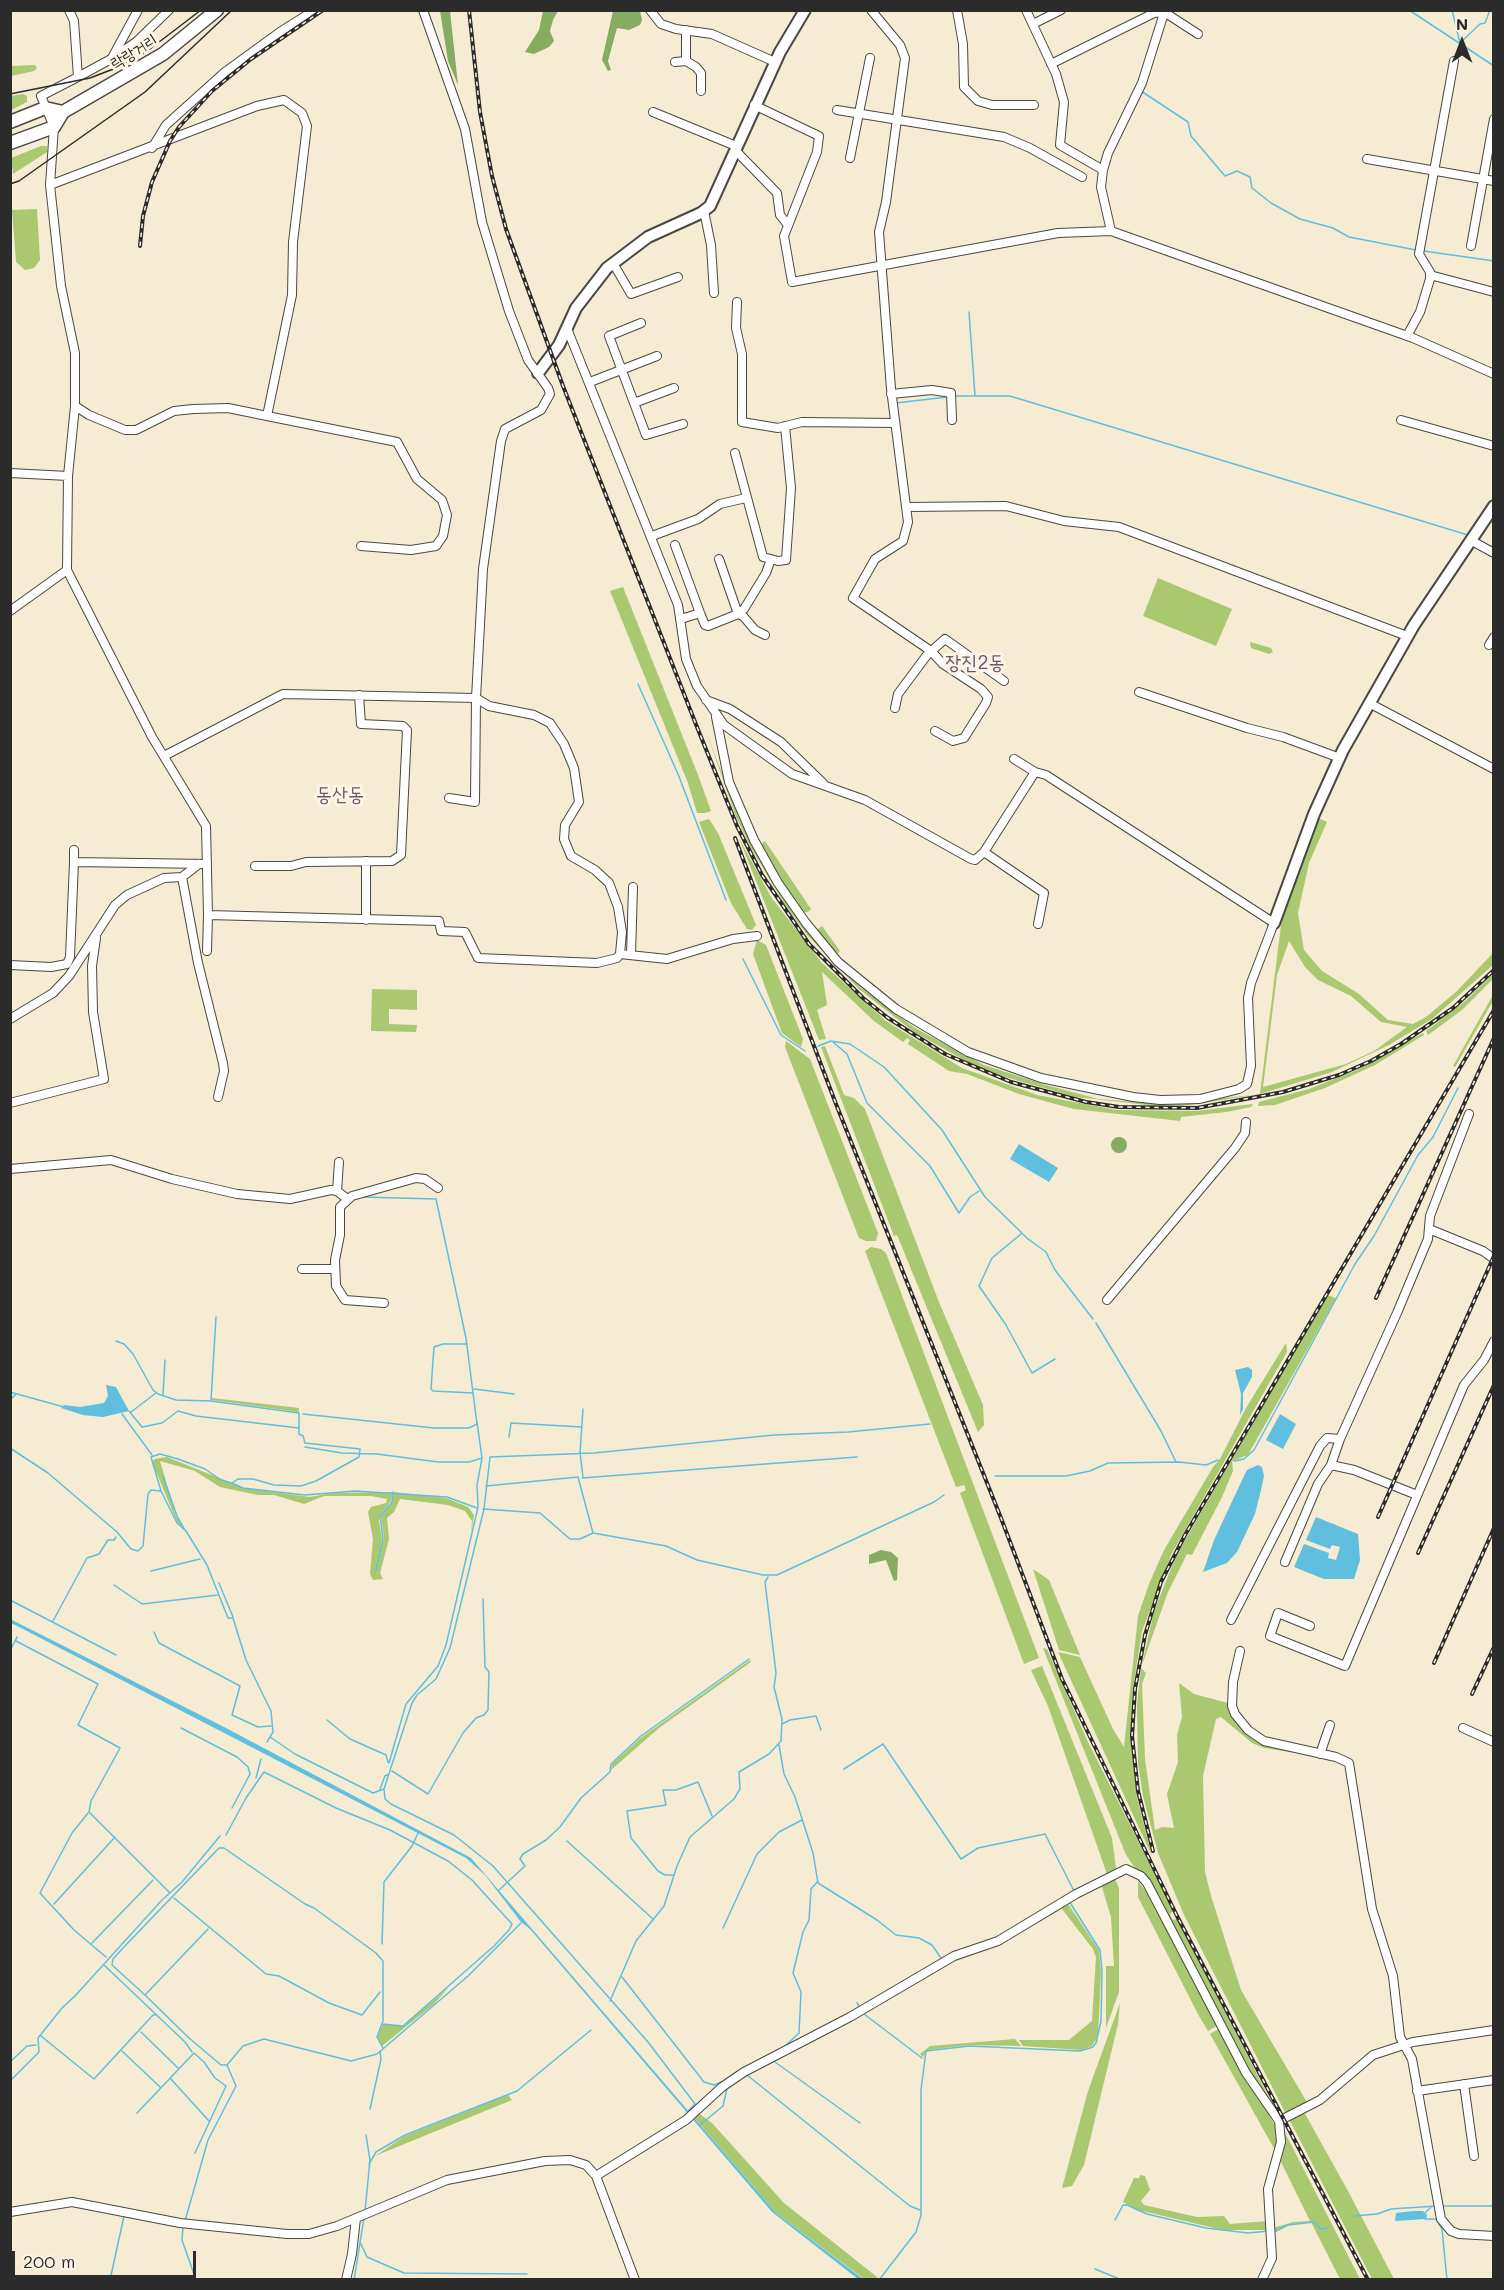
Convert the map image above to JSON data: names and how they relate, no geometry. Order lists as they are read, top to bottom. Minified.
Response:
{"streets":{"main road":["락랑거리"]},"districts":["장진2동","동산동"],"scale_bar":"200 m","north":"top"}
